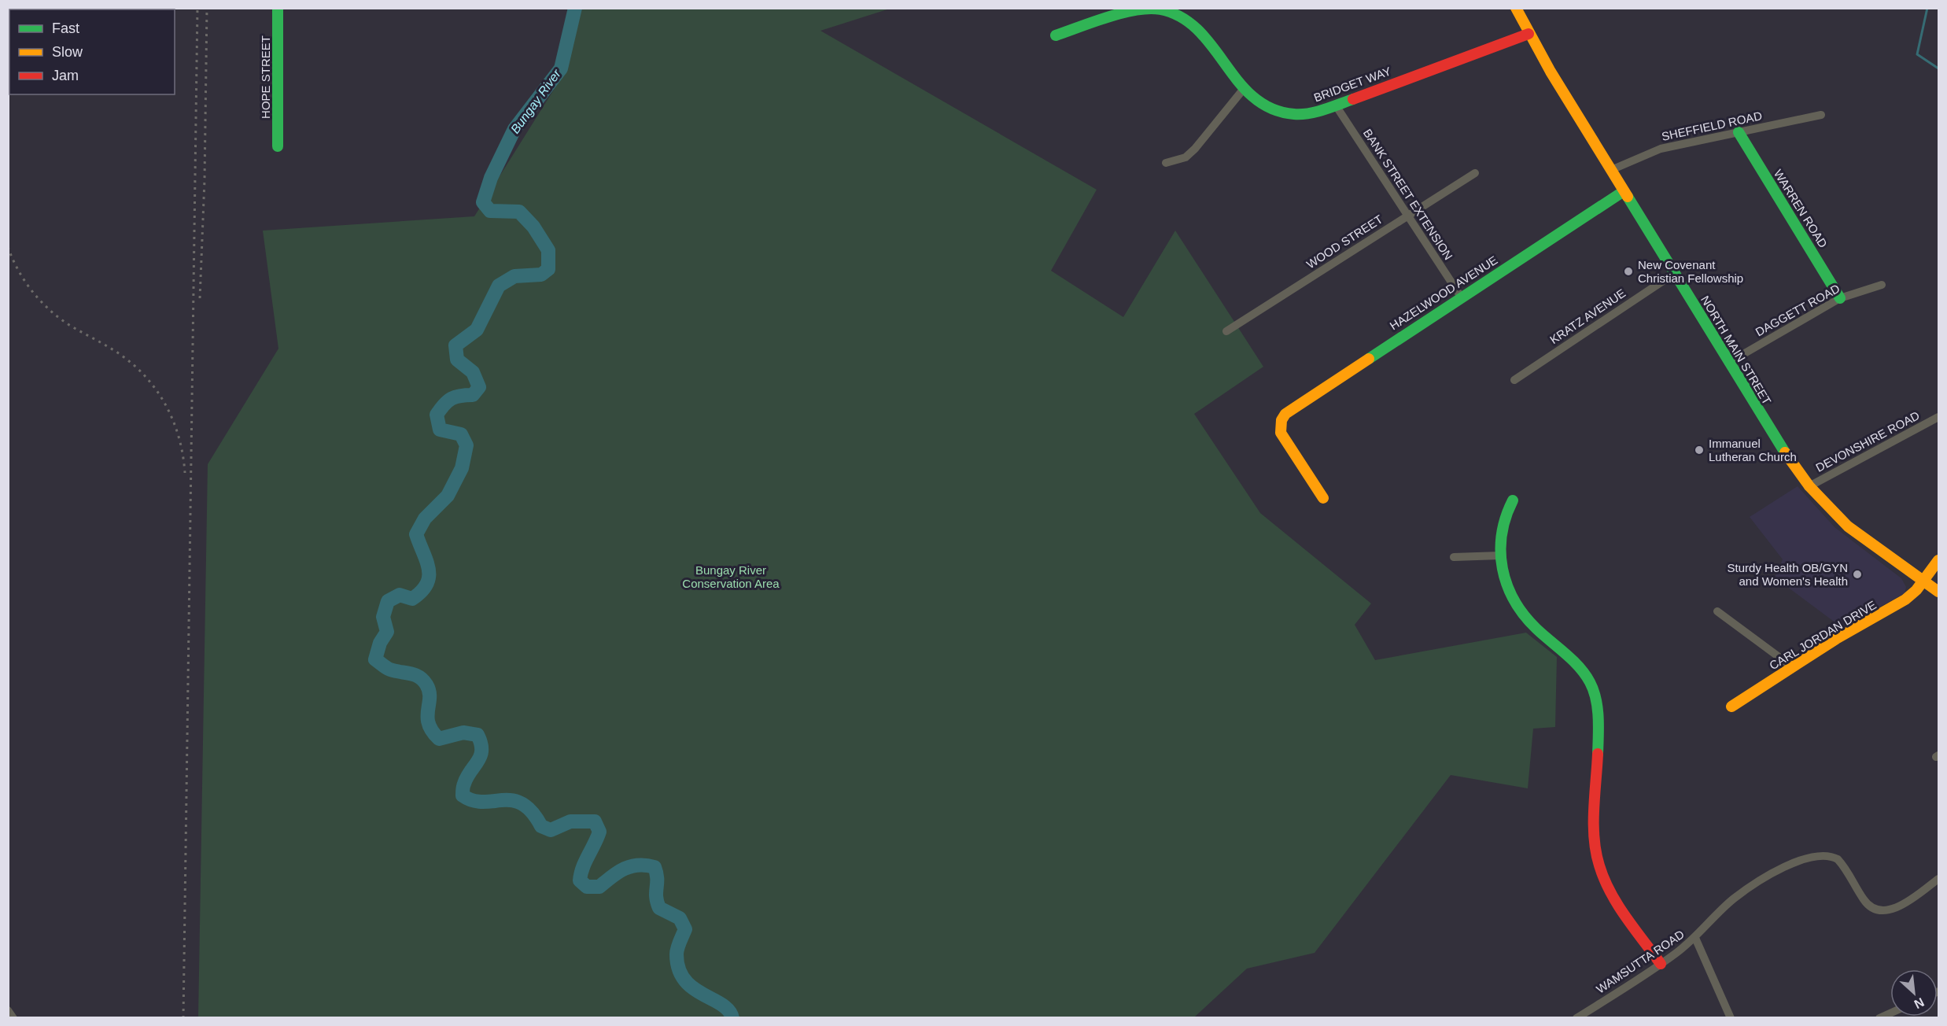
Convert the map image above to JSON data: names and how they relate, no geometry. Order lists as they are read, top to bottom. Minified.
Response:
{"streets":{"street":["HOPE STREET","BRIDGET WAY","SHEFFIELD ROAD","BANK STREET EXTENSION","WARREN ROAD","WOOD STREET","HAZELWOOD AVENUE","DAGGETT ROAD","KRATZ AVENUE","NORTH MAIN STREET","DEVONSHIRE ROAD","CARL JORDAN DRIVE","WAMSUTTA ROAD"]},"crossings":[["BRIDGET WAY","BANK STREET EXTENSION"],["BRIDGET WAY","NORTH MAIN STREET"],["SHEFFIELD ROAD","WARREN ROAD"],["SHEFFIELD ROAD","NORTH MAIN STREET"],["BANK STREET EXTENSION","WOOD STREET"],["BANK STREET EXTENSION","HAZELWOOD AVENUE"],["WARREN ROAD","DAGGETT ROAD"],["HAZELWOOD AVENUE","NORTH MAIN STREET"],["DAGGETT ROAD","NORTH MAIN STREET"],["KRATZ AVENUE","NORTH MAIN STREET"],["NORTH MAIN STREET","DEVONSHIRE ROAD"],["NORTH MAIN STREET","CARL JORDAN DRIVE"]],"water":["Bungay River"],"parks":["Bungay River Conservation Area"],"places":["New Covenant Christian Fellowship","Immanuel Lutheran Church","Sturdy Health OB/GYN and Women's Health"],"legend":["Fast","Slow","Jam"],"north":"bottom right"}
